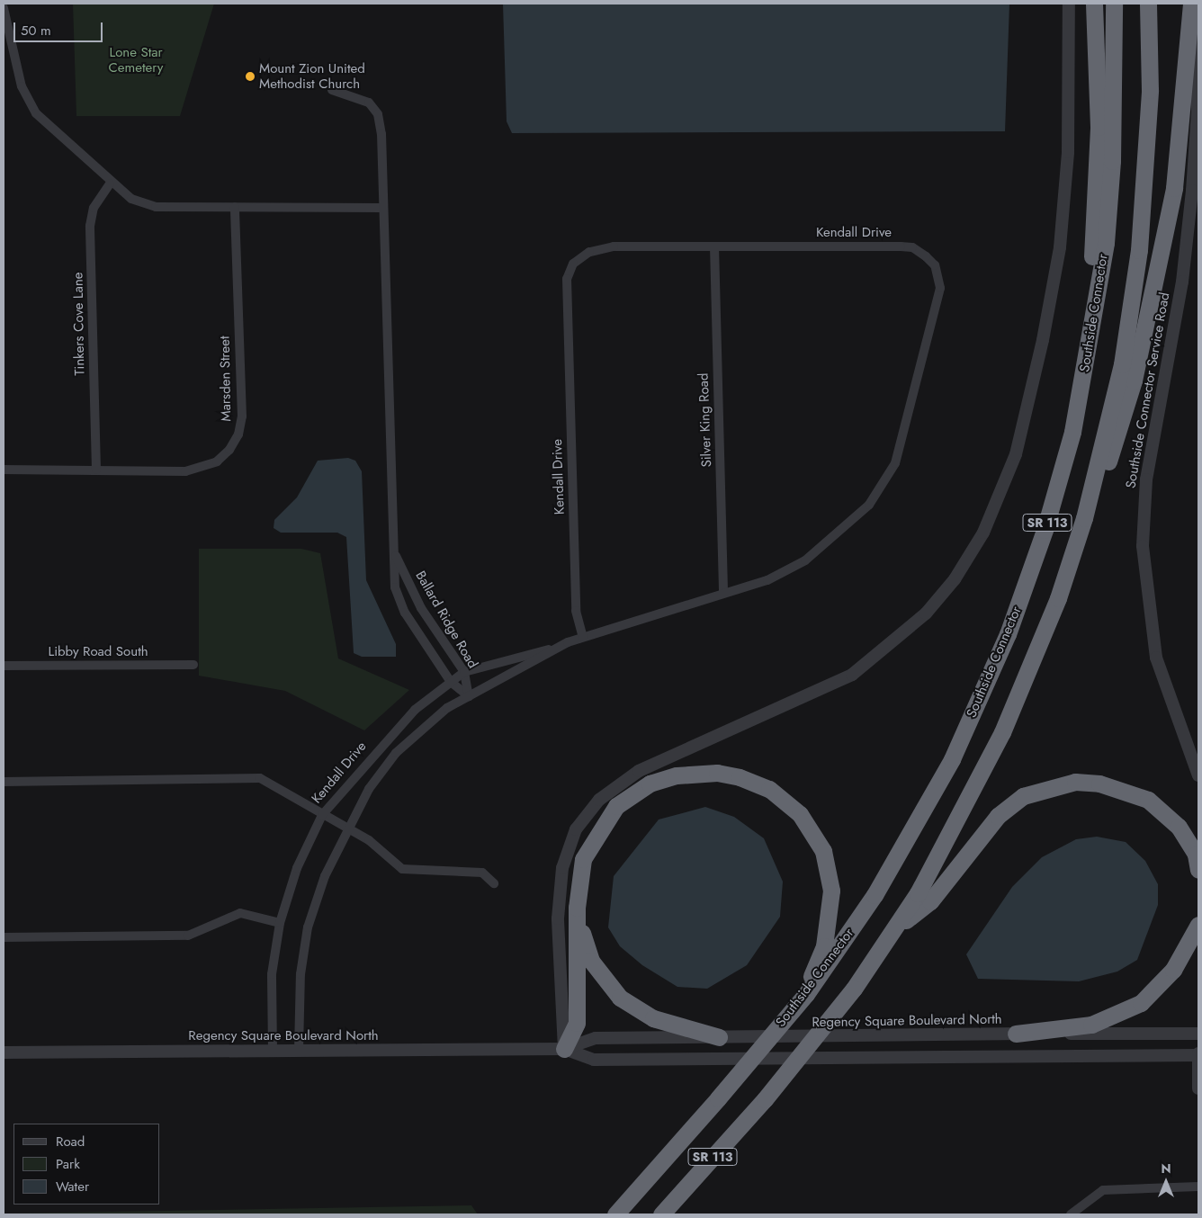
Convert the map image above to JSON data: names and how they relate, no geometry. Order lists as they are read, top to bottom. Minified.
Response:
{"streets":{"highway":["Southside Connector","SR 113"],"street":["Kendall Drive","Tinkers Cove Lane","Marsden Street","Southside Connector Service Road","Silver King Road","Ballard Ridge Road","Libby Road South","Regency Square Boulevard North"]},"crossings":[["Kendall Drive","Silver King Road"],["Kendall Drive","Ballard Ridge Road"],["Kendall Drive","Regency Square Boulevard North"],["Tinkers Cove Lane","Marsden Street"]],"parks":["Lone Star Cemetery"],"places":["Mount Zion United Methodist Church"],"legend":["Road","Park","Water"],"scale_bar":"50 m","north":"top"}
